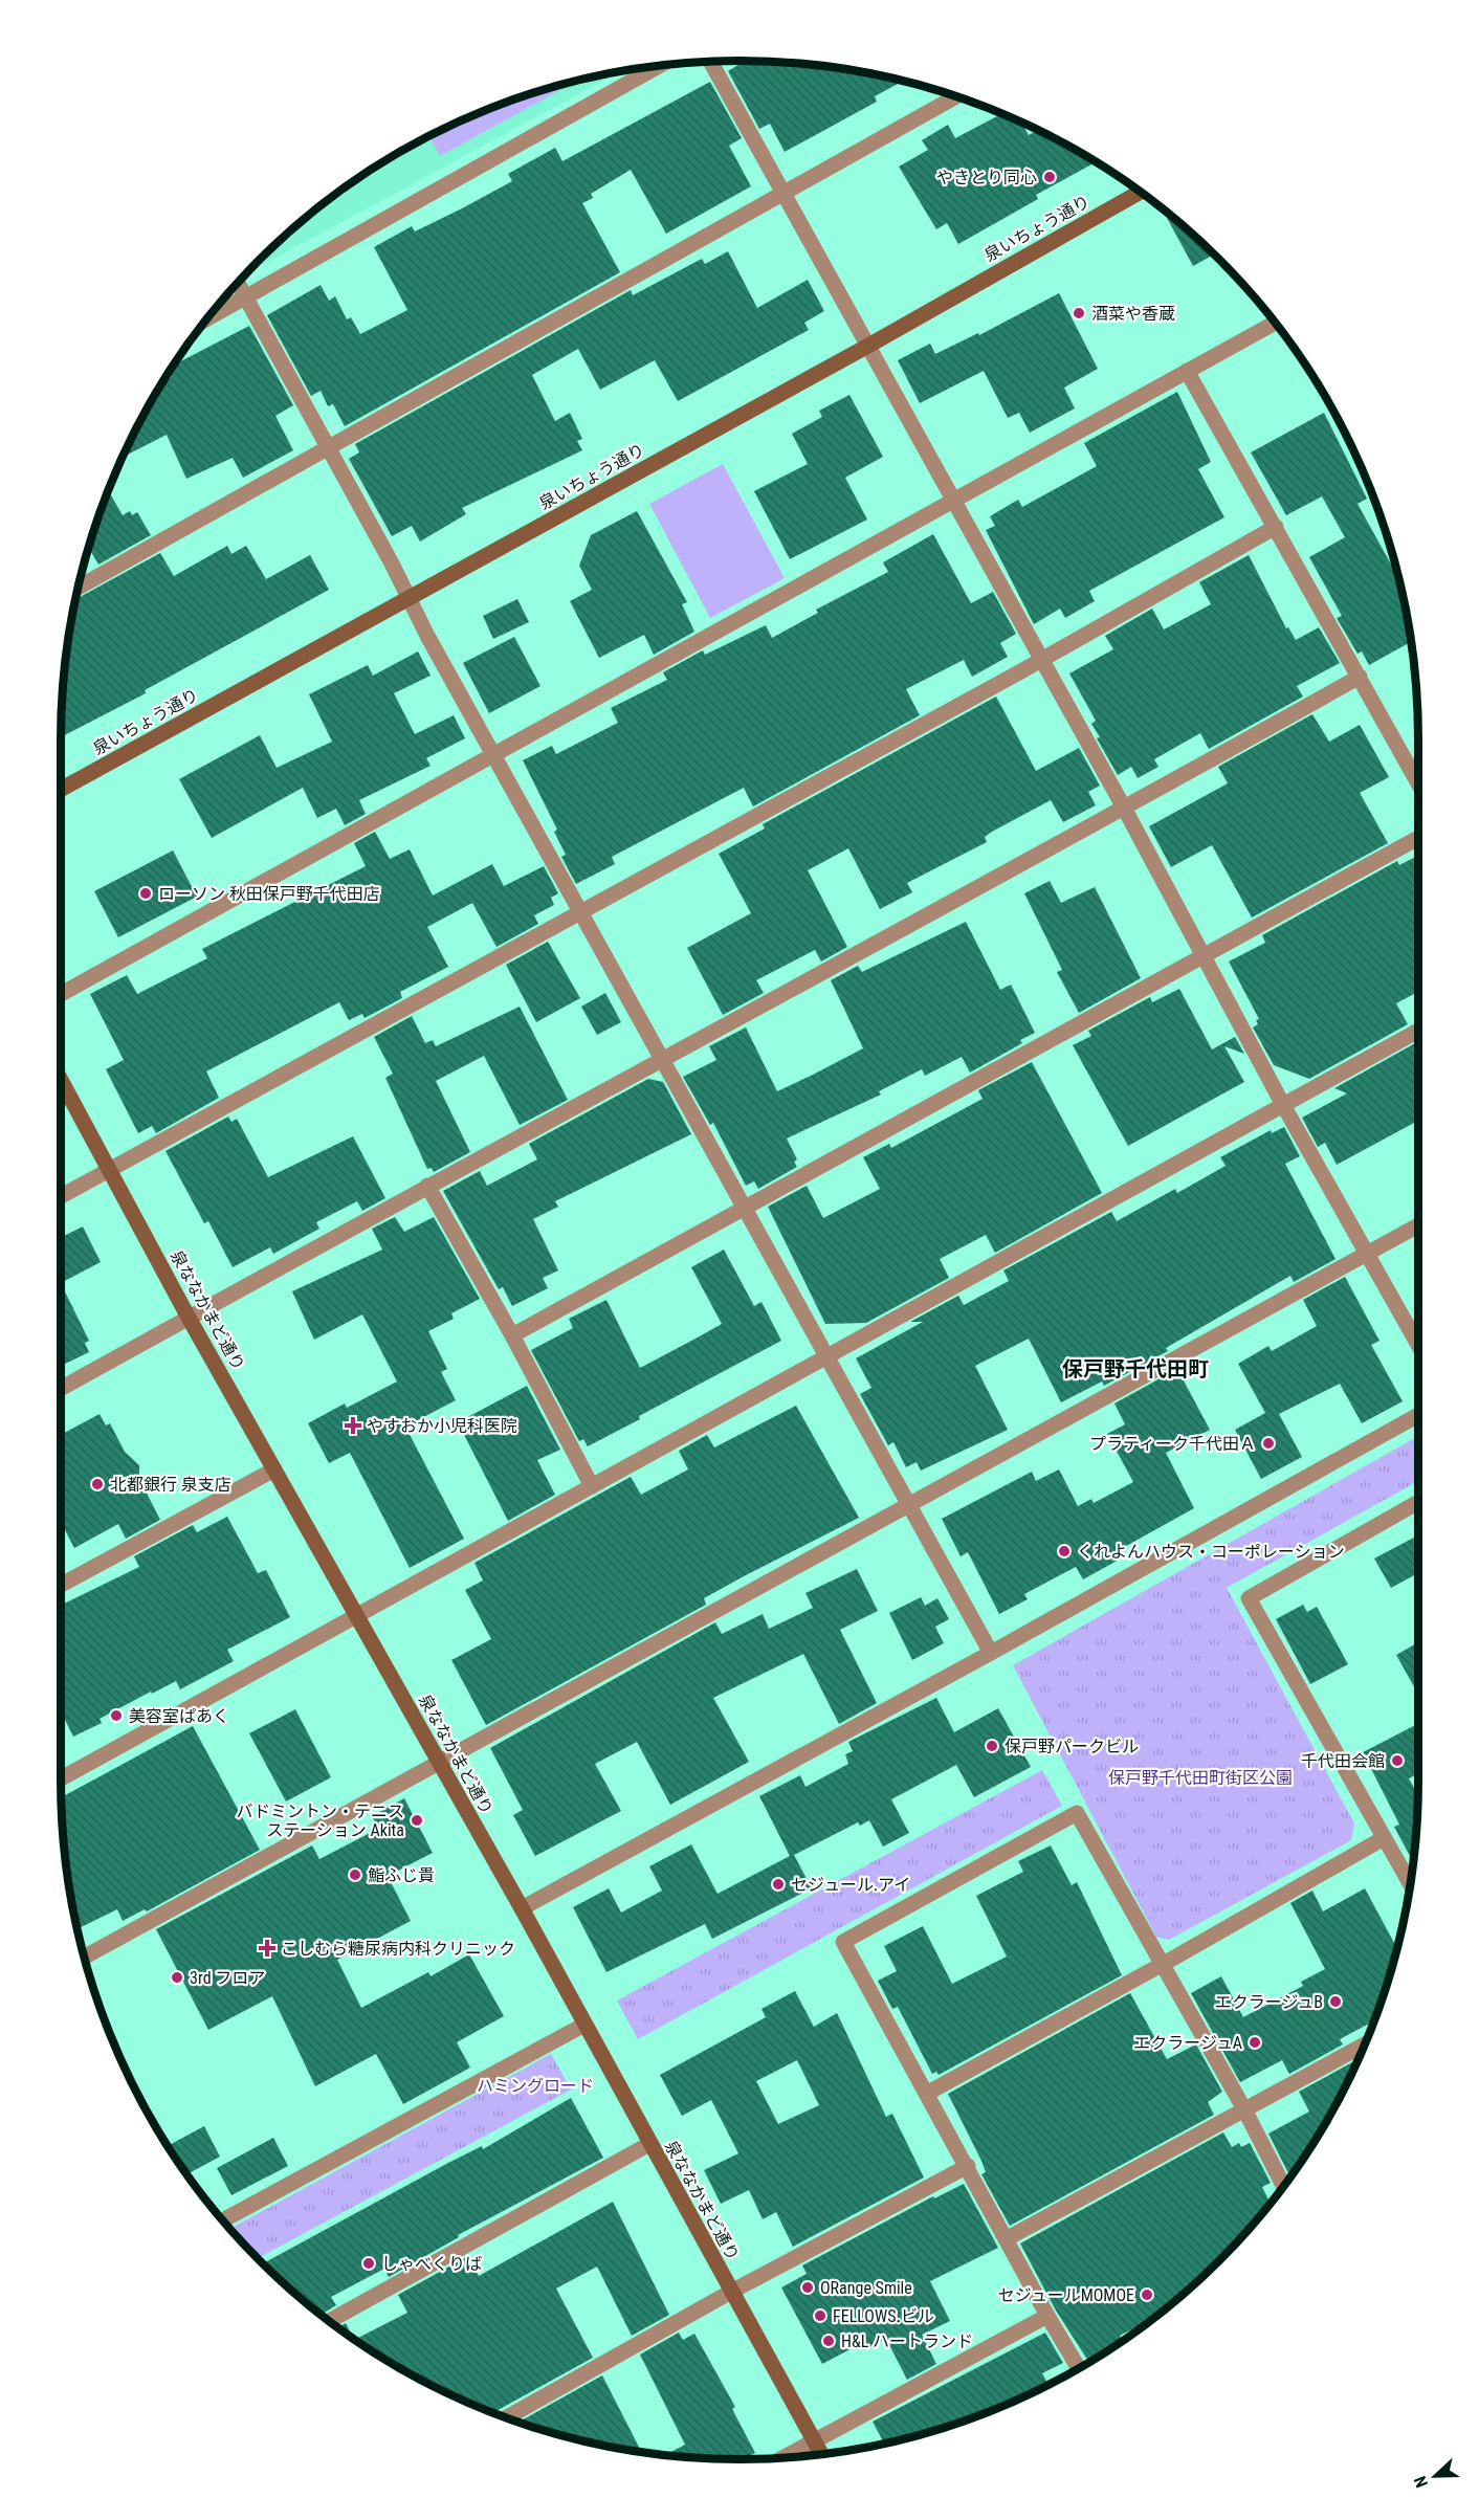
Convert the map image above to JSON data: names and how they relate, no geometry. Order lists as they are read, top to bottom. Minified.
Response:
{"streets":{"street":["泉いちょう通り","泉ななかまど通り"]},"districts":["保戸野千代田町"],"parks":["保戸野千代田町街区公園","ハミングロード"],"places":{"other":["やきとり同心","酒菜や香蔵","ローソン 秋田保戸野千代田店","プラティーク千代田Ａ","北都銀行 泉支店","くれよんハウス・コーポレーション","美容室ぱあく","保戸野パークビル","千代田会館","バドミントン・テニス ステーション Akita","鮨ふじ貴","セジュール.アイ","3rd フロア","エクラージュB","エクラージュA","しゃべくりば","ORange Smile","セジュールMOMOE","FELLOWS.ビル","H&L ハートランド"],"health":["やすおか小児科医院","こしむら糖尿病内科クリニック"]},"north":"left"}
